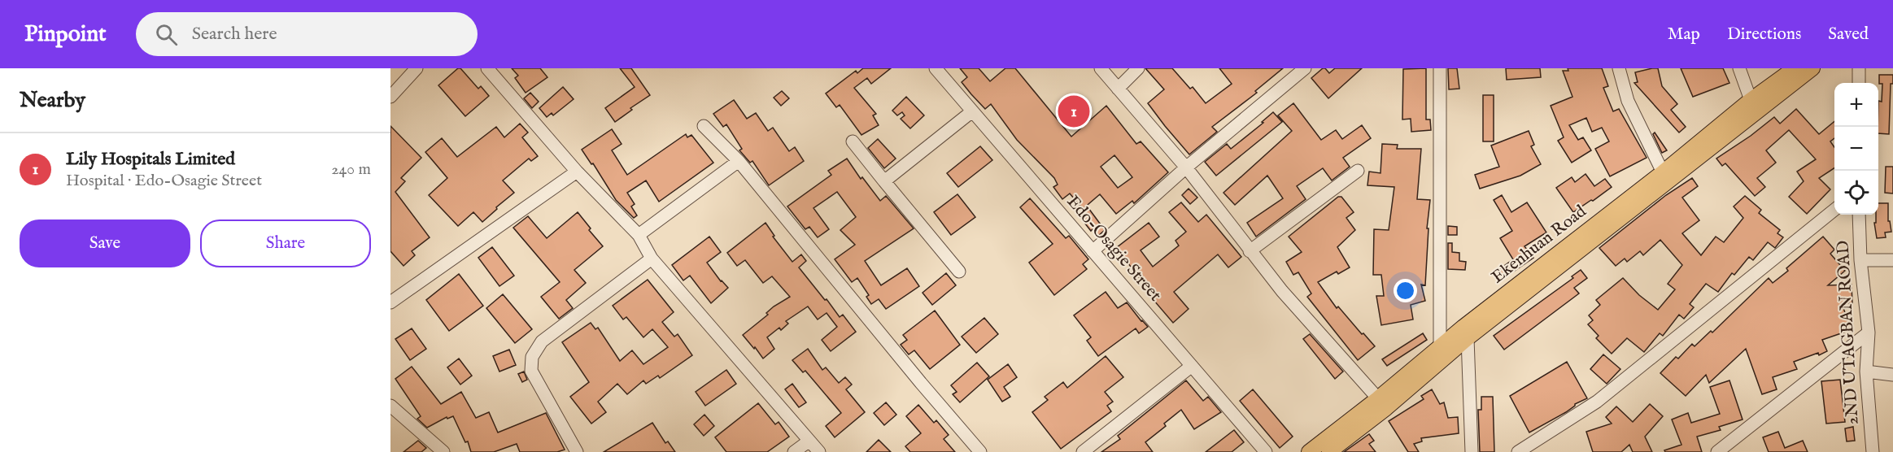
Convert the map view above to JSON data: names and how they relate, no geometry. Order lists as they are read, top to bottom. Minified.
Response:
{"streets":{"main road":["Ekenhuan Road"],"street":["Edo-Osagie Street","2ND UTAGBAN ROAD"]},"page":{"header":"Pinpoint","search":"Search here","nav":["Map","Directions","Saved"],"heading":"Nearby","map_buttons":["+","−"],"pins":"1","list":[{"mark":"1","name":"Lily Hospitals Limited","note":"Hospital · Edo-Osagie Street","value":"240 m"}],"buttons":["Save","Share"]}}
